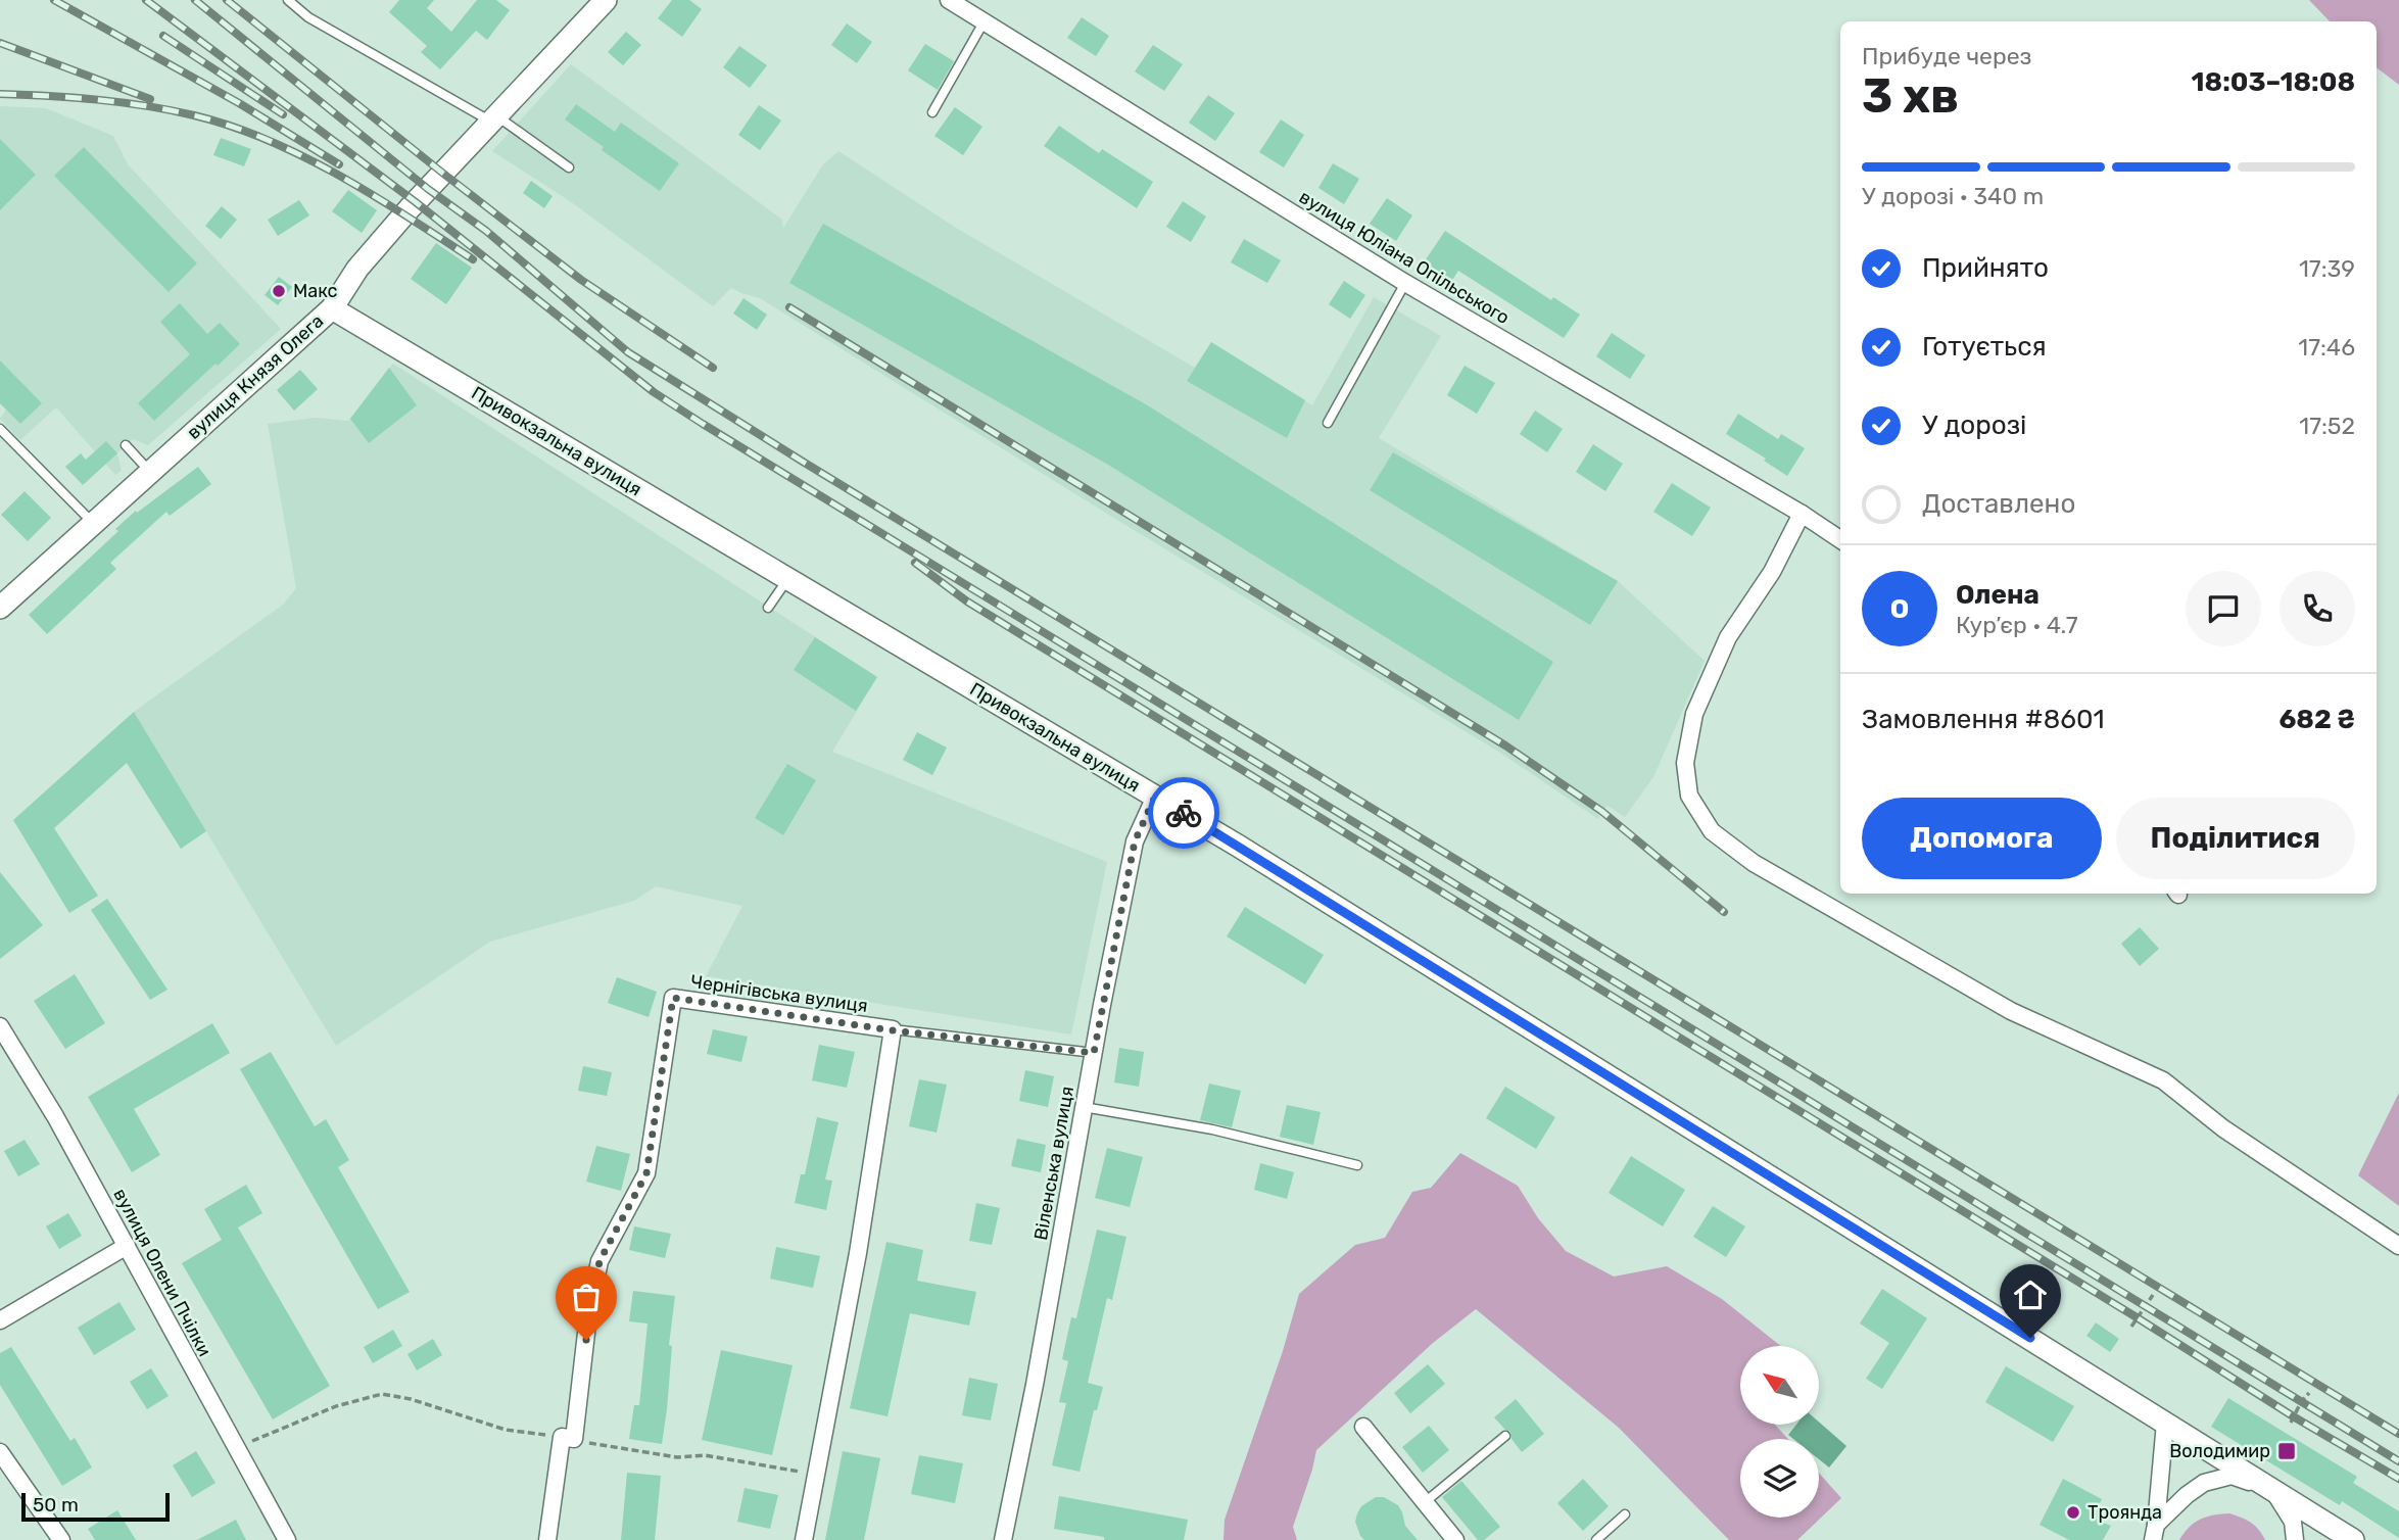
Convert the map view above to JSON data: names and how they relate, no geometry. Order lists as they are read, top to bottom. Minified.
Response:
{"streets":{"street":["вулиця Юліана Опільського","вулиця Князя Олега","Привокзальна вулиця","Чернігівська вулиця","Віленська вулиця","вулиця Олени Пчілки"]},"crossings":[["вулиця Князя Олега","Привокзальна вулиця"],["Привокзальна вулиця","Віленська вулиця"]],"places":{"other":["Макс","Троянда"],"transit":["Володимир"]},"scale_bar":"50 m","north":"top left","page":{"heading":["3 хв","Прибуде через","18:03–18:08"],"panel":["Олена","Кур’єр · 4.7","Замовлення #8601","682 ₴"],"bar":"У дорозі · 340 m","list":[["Прийнято","17:39"],["Готується","17:46"],["У дорозі","17:52"],"Доставлено"],"round":"О","buttons":["Допомога","Поділитися"],"scale":"50 m"}}
